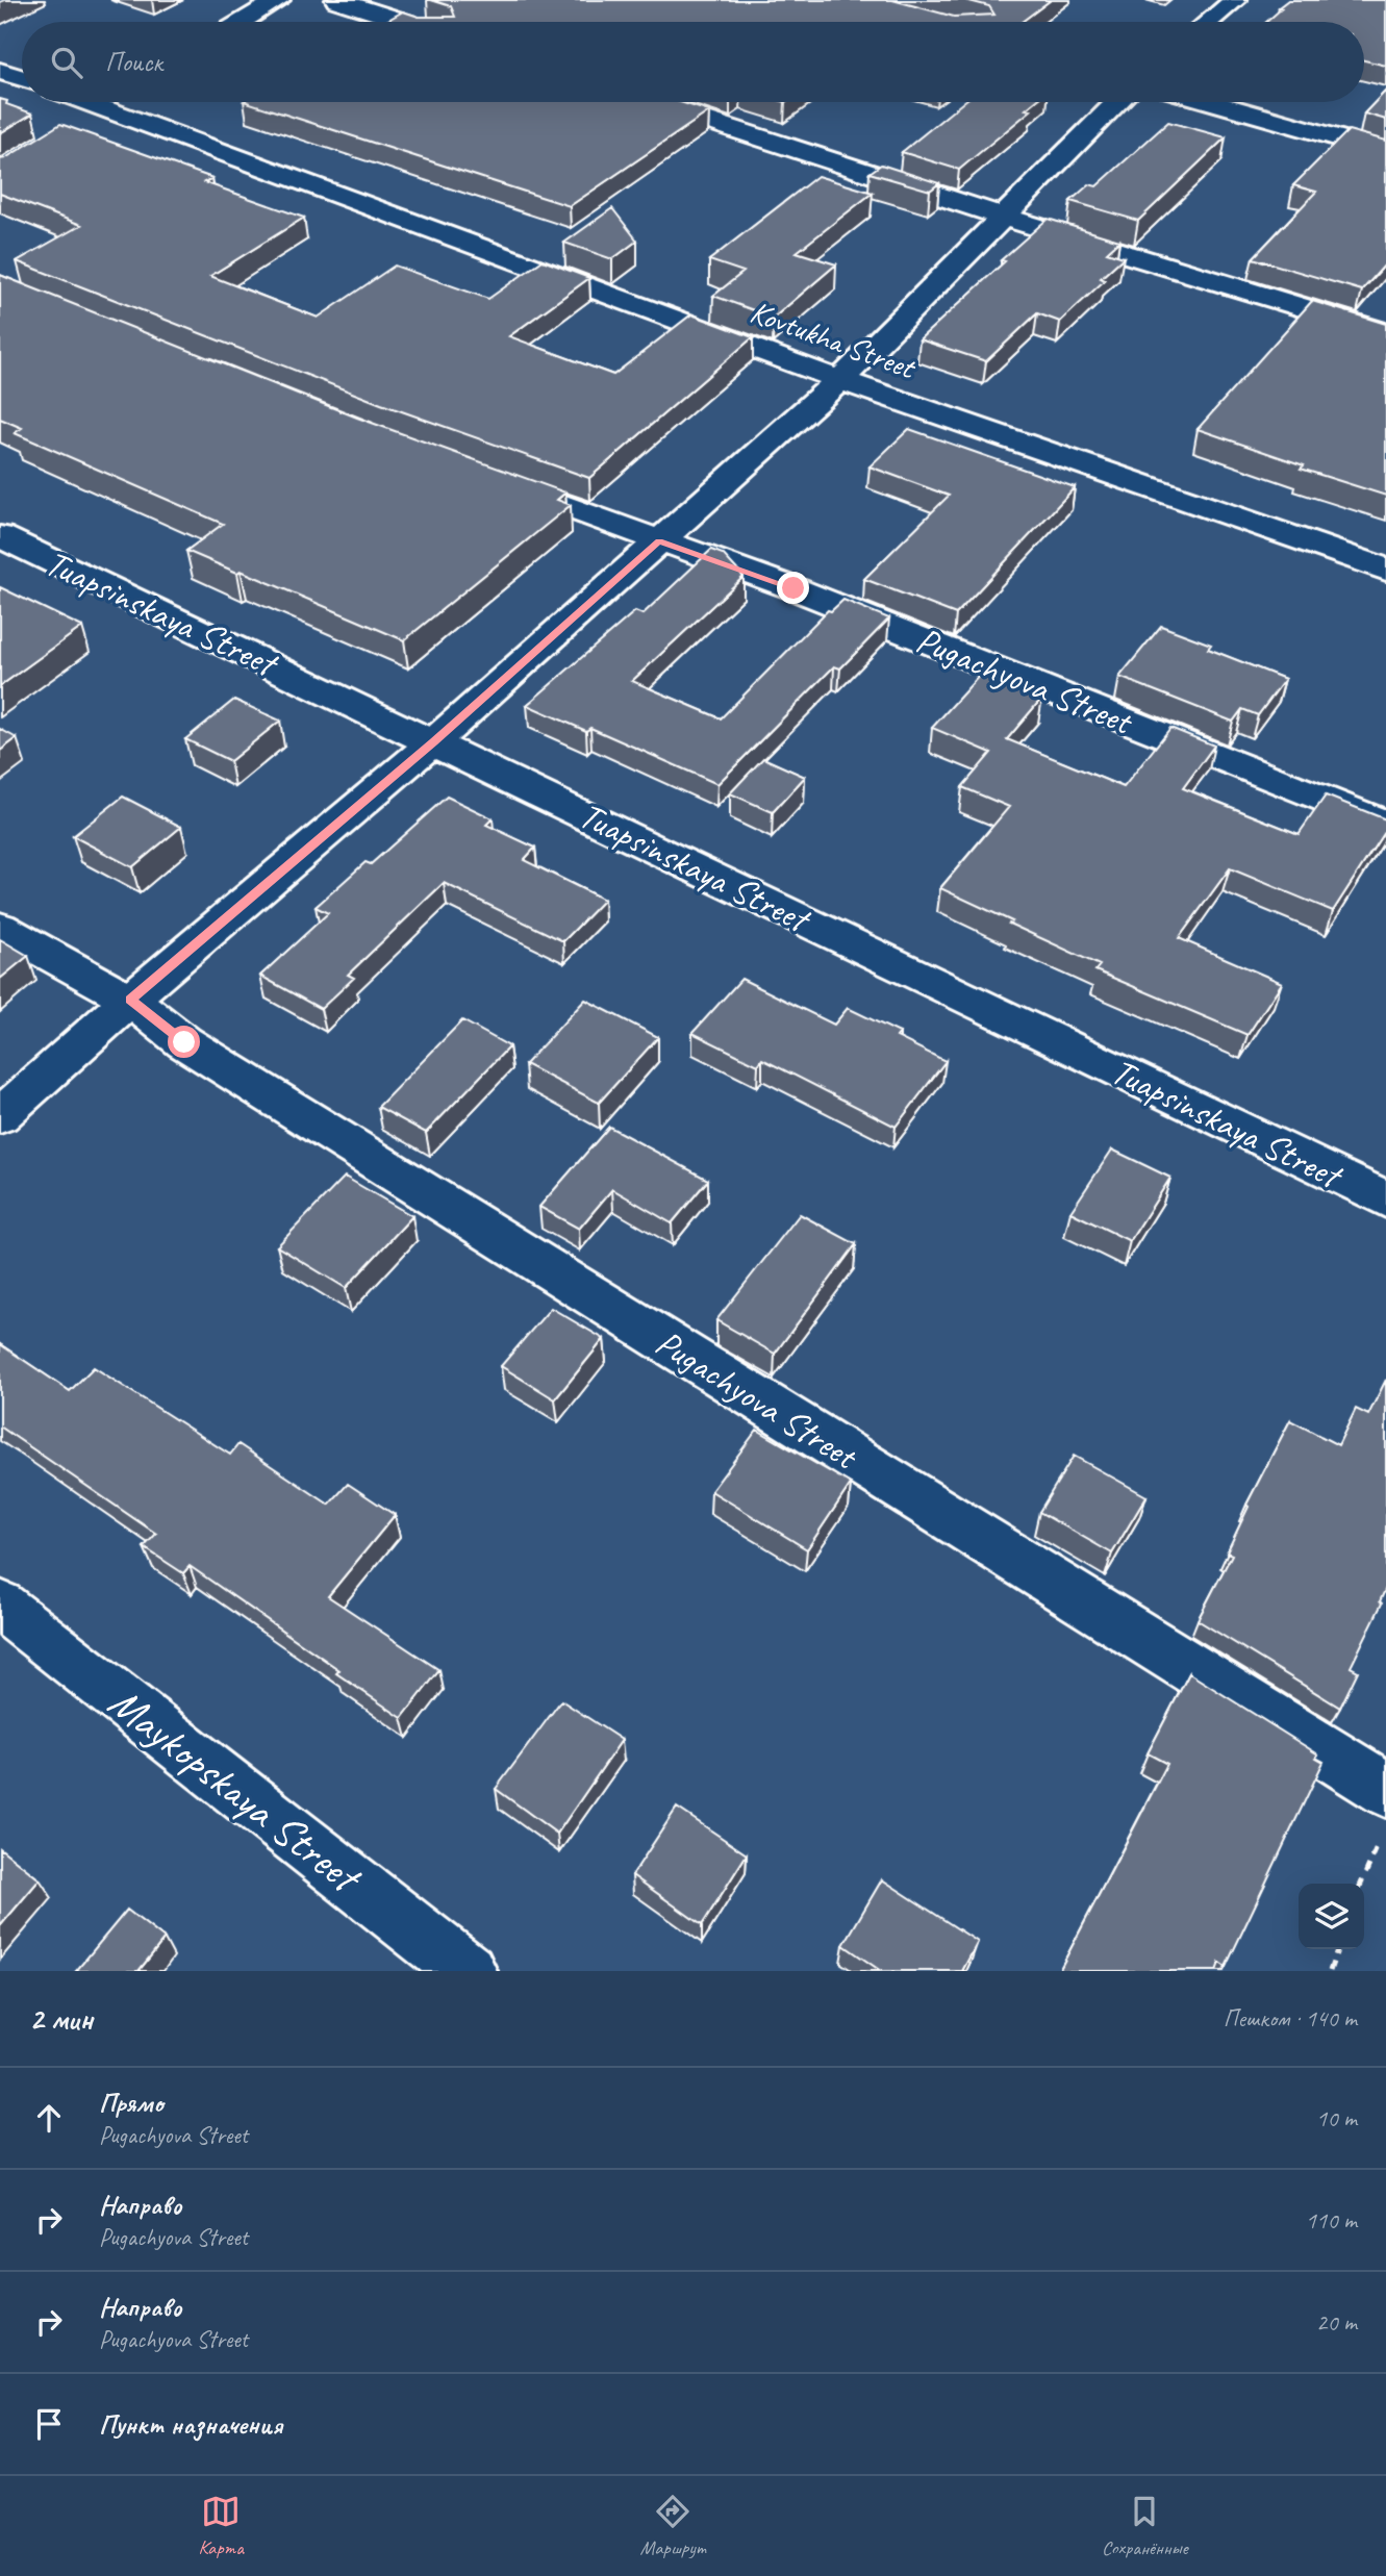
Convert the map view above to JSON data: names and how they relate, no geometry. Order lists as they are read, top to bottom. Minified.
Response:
{"streets":{"street":["Kovtukha Street","Tuapsinskaya Street","Pugachyova Street","Maykopskaya Street"]},"page":{"search":"Поиск","heading":["2 мин","Пешком · 140 m"],"list":[["Прямо","Pugachyova Street","10 m"],["Направо","Pugachyova Street","110 m"],["Направо","Pugachyova Street","20 m"],"Пункт назначения"],"nav":["Карта","Маршрут","Сохранённые"]}}
